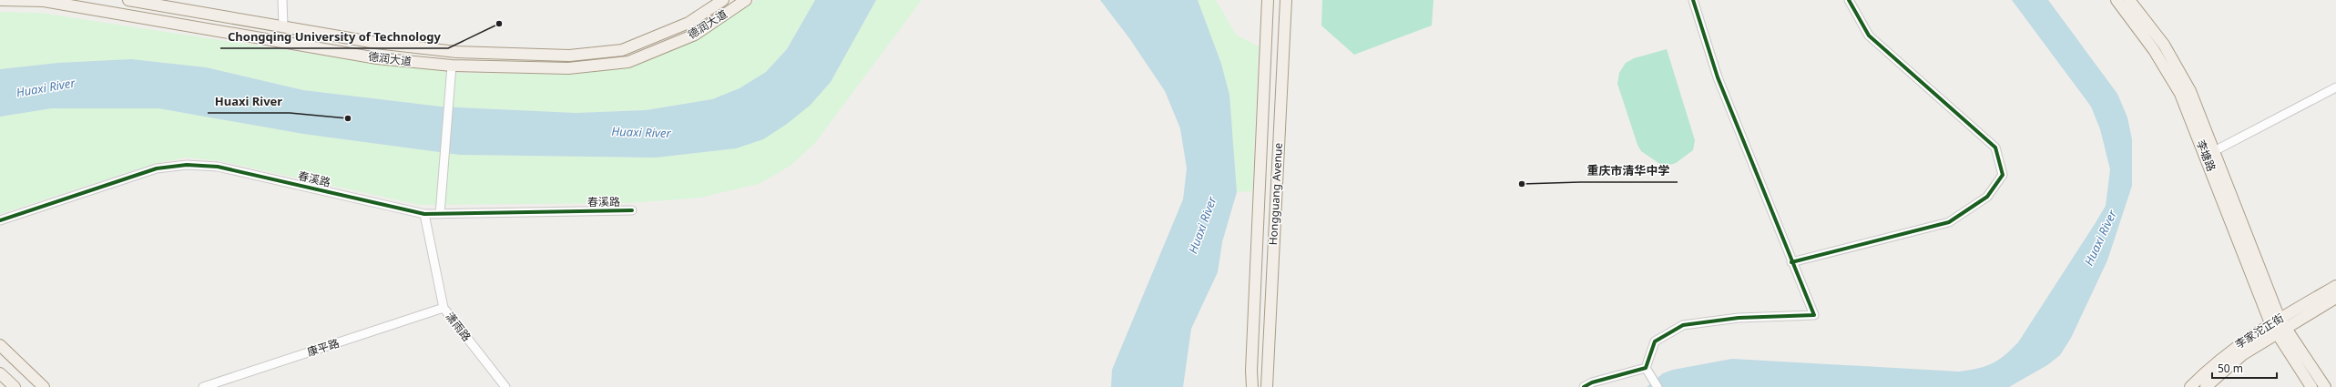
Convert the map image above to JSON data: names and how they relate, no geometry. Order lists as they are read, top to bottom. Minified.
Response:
{"streets":{"main road":["德润大道","李塘路","Hongguang Avenue","李家沱正街"],"street":["春溪路","潇雨路","康平路"]},"crossings":[["李塘路","李家沱正街"],["春溪路","潇雨路"],["潇雨路","康平路"]],"water":["Huaxi River"],"places":["Chongqing University of Technology","Huaxi River","重庆市清华中学"],"scale_bar":"50 m"}
